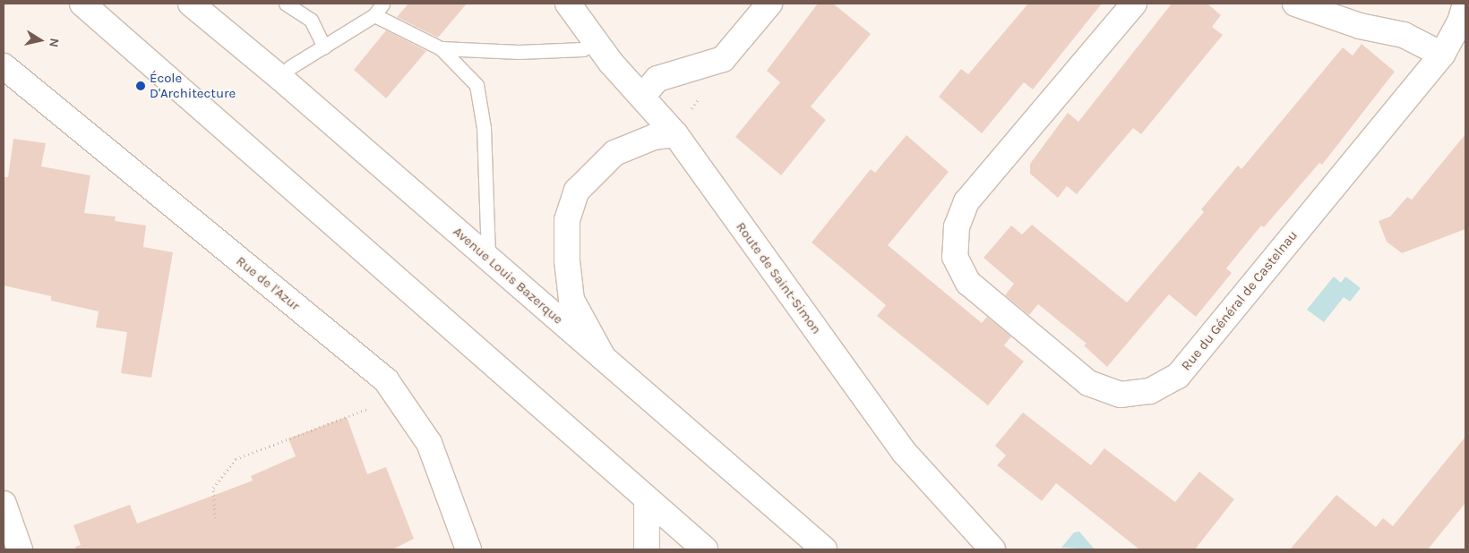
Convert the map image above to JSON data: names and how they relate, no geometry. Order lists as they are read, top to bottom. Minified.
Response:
{"streets":{"street":["Avenue Louis Bazerque","Route de Saint-Simon","Rue de l'Azur","Rue du Général de Castelnau"]},"places":["École D'Architecture"],"north":"right"}
